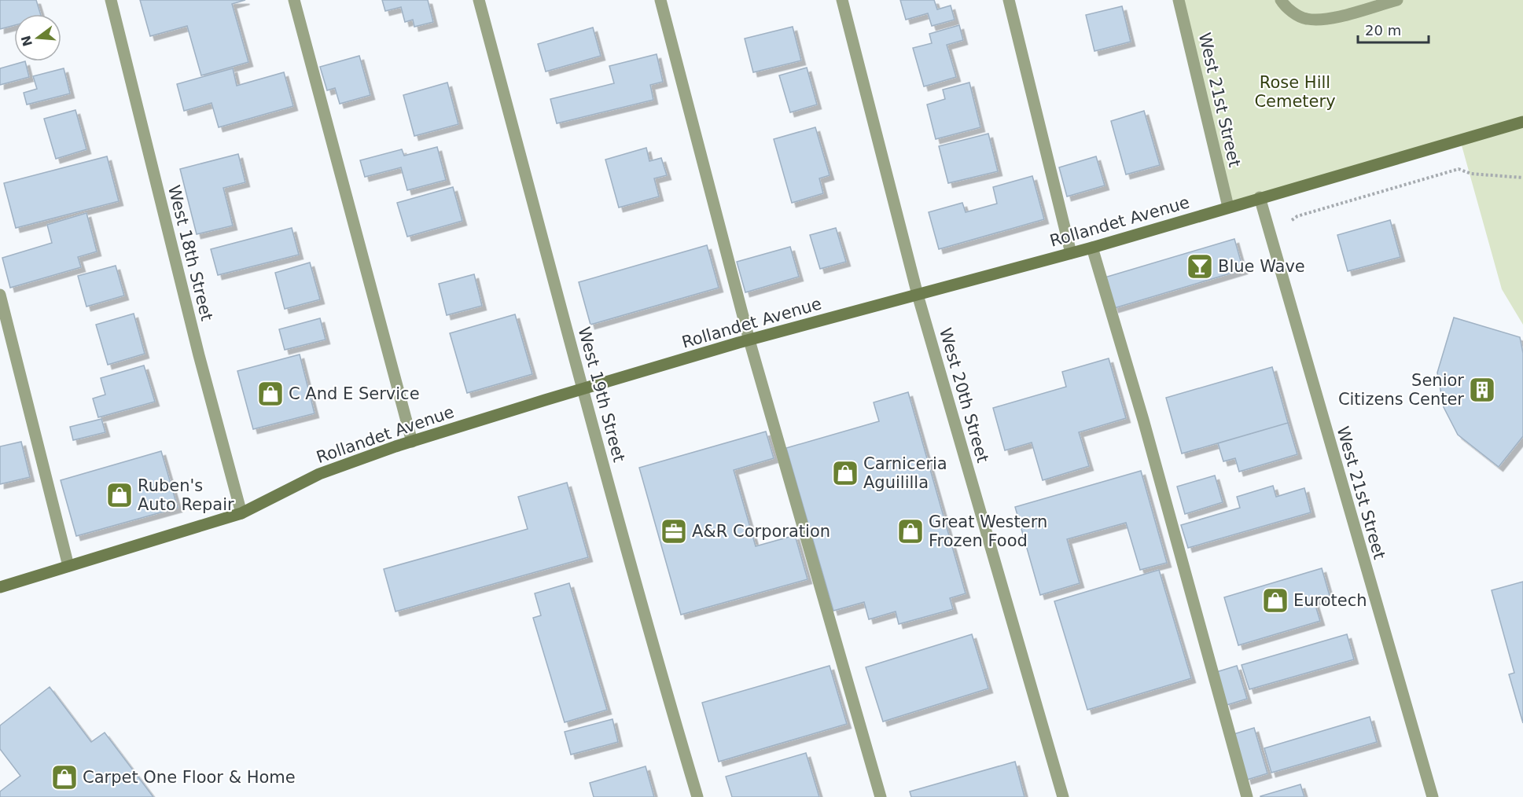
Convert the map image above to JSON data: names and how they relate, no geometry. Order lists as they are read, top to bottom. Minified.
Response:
{"streets":{"street":["West 21st Street","Rollandet Avenue","West 18th Street","West 19th Street","West 20th Street"]},"crossings":[["West 21st Street","Rollandet Avenue"],["Rollandet Avenue","West 18th Street"],["Rollandet Avenue","West 19th Street"],["Rollandet Avenue","West 20th Street"]],"parks":["Rose Hill Cemetery"],"places":{"bar":["Blue Wave"],"building":["Senior Citizens Center"],"shop":["C And E Service","Carniceria Aguililla","Ruben's Auto Repair","Great Western Frozen Food","Eurotech","Carpet One Floor & Home"],"office":["A&R Corporation"]},"scale_bar":"20 m","north":"left"}
